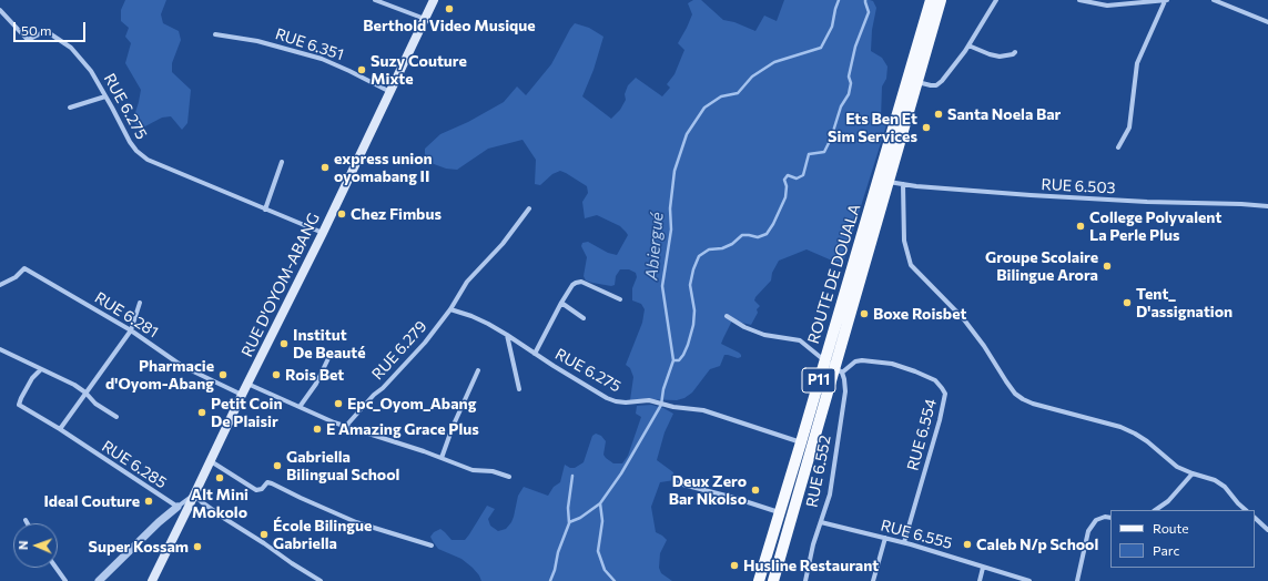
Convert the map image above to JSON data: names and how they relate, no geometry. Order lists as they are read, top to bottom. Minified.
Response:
{"streets":{"main road":["ROUTE DE DOUALA","RUE D'OYOM-ABANG","P11"],"street":["RUE 6.351","RUE 6.275","RUE 6.503","RUE 6.281","RUE 6.279","RUE 6.554","RUE 6.285","RUE 6.552","RUE 6.555"]},"crossings":[["RUE 6.351","RUE D'OYOM-ABANG"],["RUE 6.275","ROUTE DE DOUALA"],["RUE 6.275","RUE D'OYOM-ABANG"],["RUE 6.275","RUE 6.279"],["RUE 6.503","P11"],["RUE D'OYOM-ABANG","RUE 6.281"],["RUE D'OYOM-ABANG","RUE 6.285"],["P11","RUE 6.554"],["P11","RUE 6.552"],["RUE 6.554","RUE 6.552"],["RUE 6.554","RUE 6.555"],["RUE 6.552","RUE 6.555"]],"water":["Abiergué"],"places":["Berthold Video Musique","Suzy Couture Mixte","Santa Noela Bar","Ets Ben Et Sim Services","express union oyomabang II","Chez Fimbus","College Polyvalent La Perle Plus","Groupe Scolaire Bilingue Arora","Tent_ D'assignation","Boxe Roisbet","Institut De Beauté","Pharmacie d'Oyom-Abang","Rois Bet","Epc_Oyom_Abang","Petit Coin De Plaisir","E Amazing Grace Plus","Gabriella Bilingual School","Alt Mini Mokolo","Deux Zero Bar Nkolso","Ideal Couture","École Bilingue Gabriella","Caleb N/p School","Super Kossam","Husline Restaurant"],"legend":["Route","Parc"],"scale_bar":"50 m","north":"left"}
